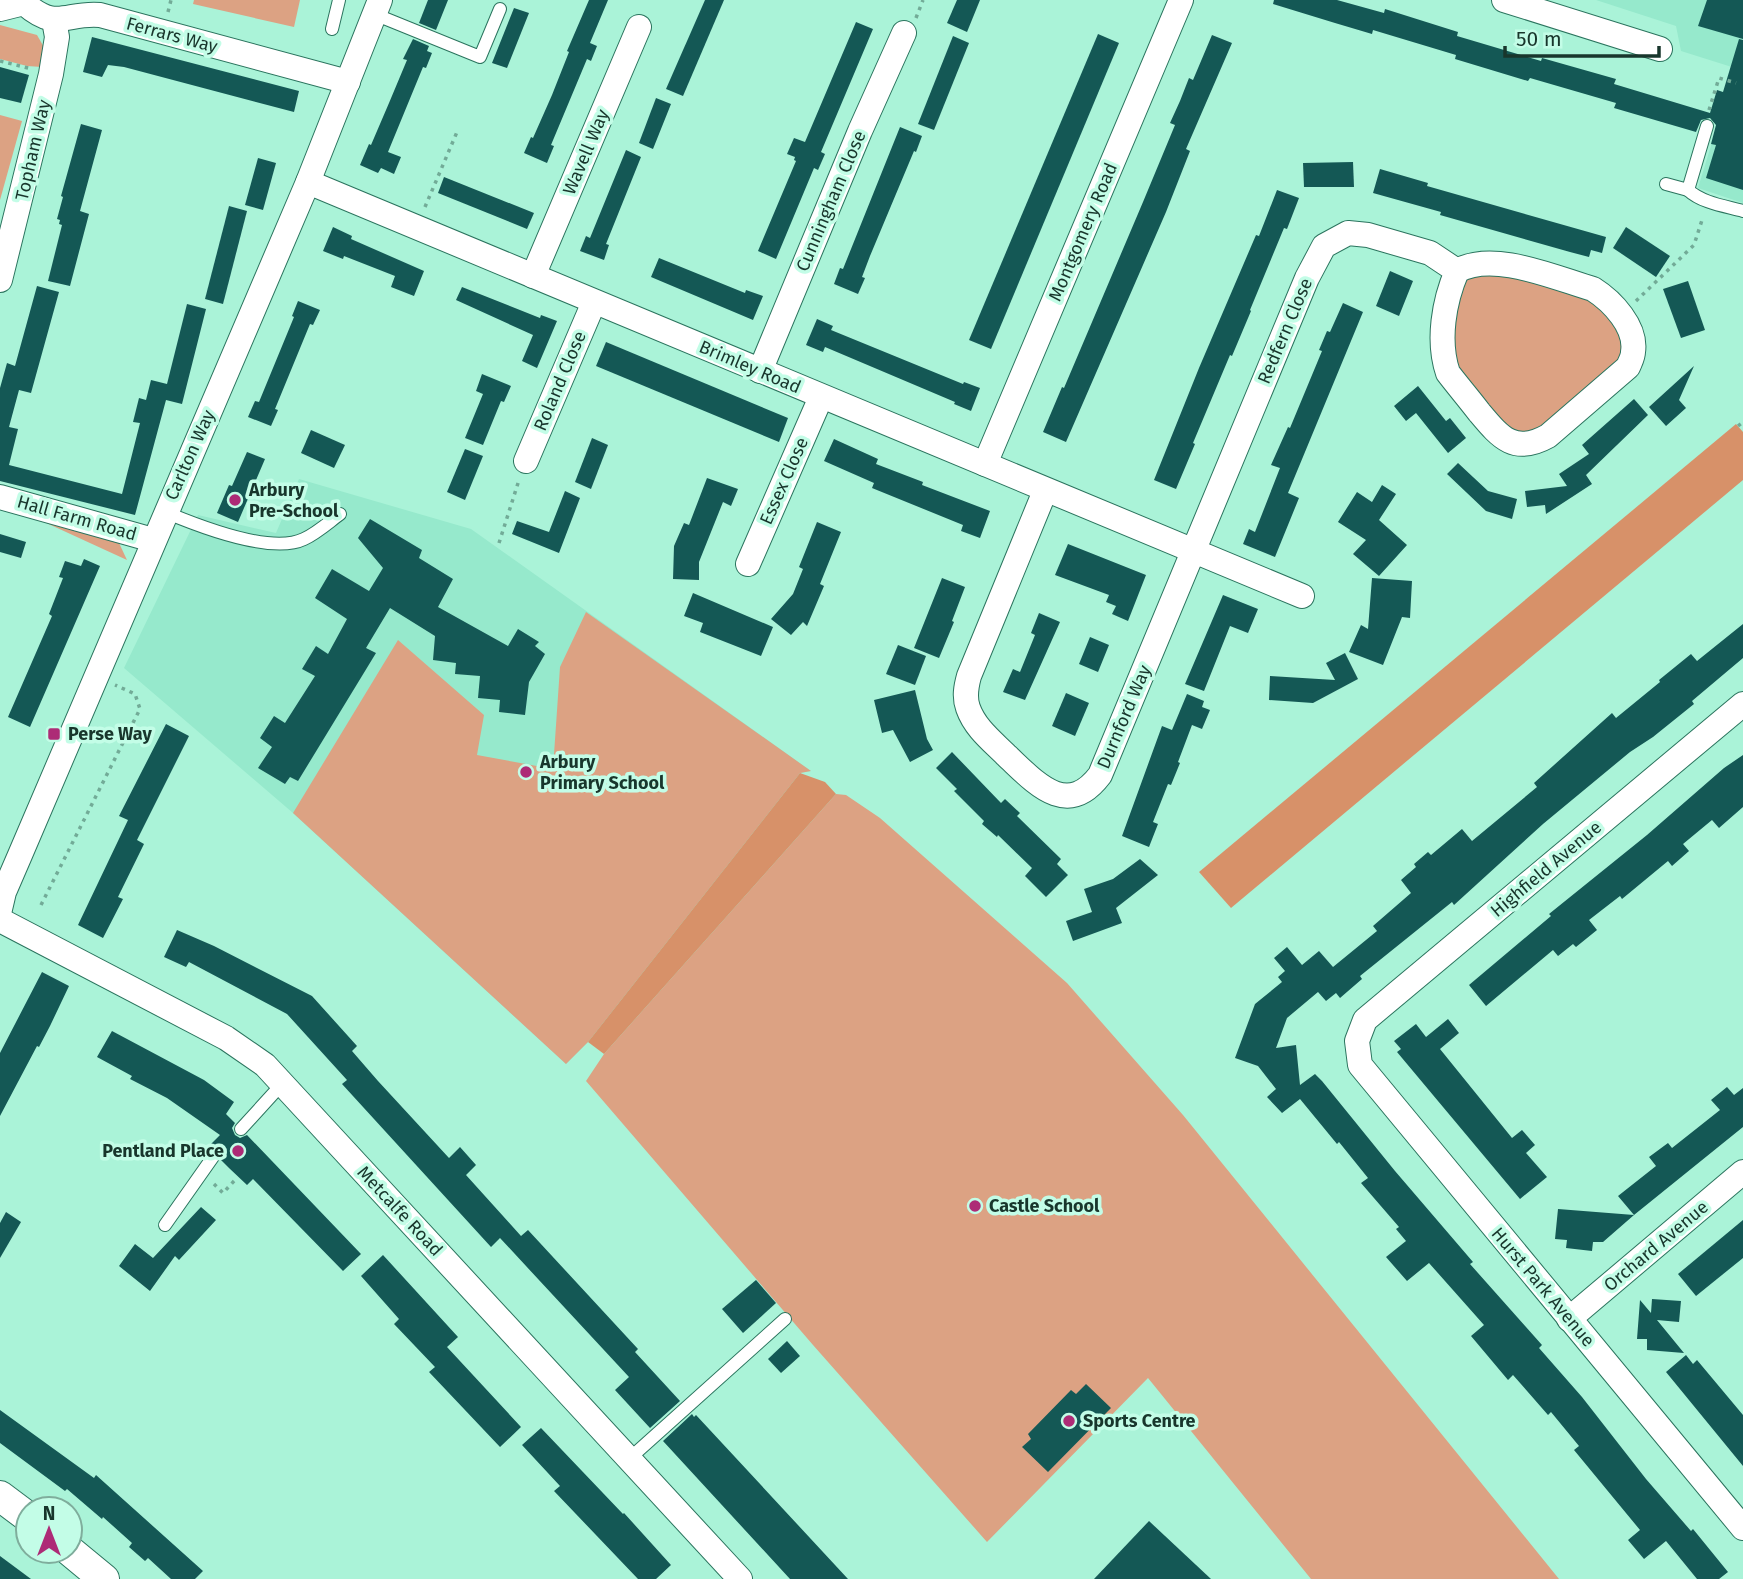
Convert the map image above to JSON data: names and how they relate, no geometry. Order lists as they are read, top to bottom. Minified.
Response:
{"streets":{"street":["Ferrars Way","Topham Way","Wavell Way","Cunningham Close","Montgomery Road","Redfern Close","Brimley Road","Roland Close","Carlton Way","Essex Close","Hall Farm Road","Durnford Way","Highfield Avenue","Metcalfe Road","Orchard Avenue","Hurst Park Avenue"]},"crossings":[["Ferrars Way","Topham Way"],["Ferrars Way","Carlton Way"],["Wavell Way","Brimley Road"],["Cunningham Close","Brimley Road"],["Montgomery Road","Brimley Road"],["Redfern Close","Brimley Road"],["Redfern Close","Durnford Way"],["Brimley Road","Roland Close"],["Brimley Road","Carlton Way"],["Brimley Road","Essex Close"],["Brimley Road","Durnford Way"],["Carlton Way","Hall Farm Road"],["Highfield Avenue","Hurst Park Avenue"],["Orchard Avenue","Hurst Park Avenue"]],"places":{"other":["Arbury Pre-School","Arbury Primary School","Pentland Place","Castle School","Sports Centre"],"transit":["Perse Way"]},"scale_bar":"50 m","north":"top"}
